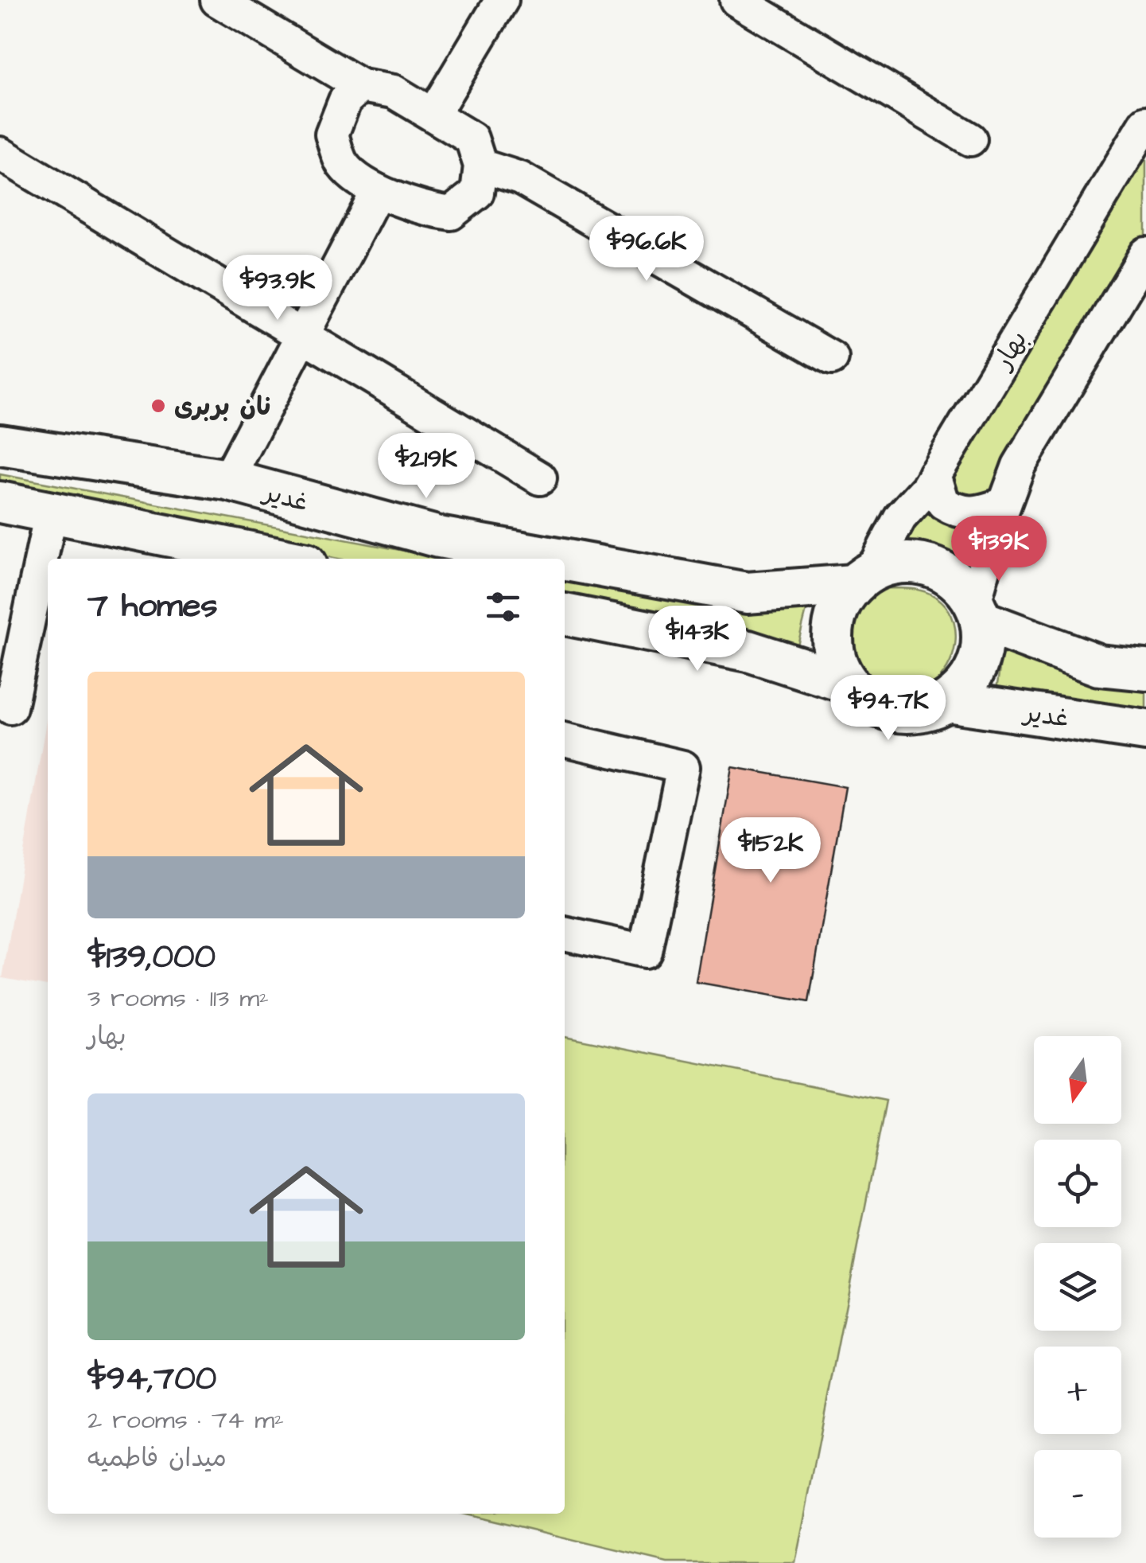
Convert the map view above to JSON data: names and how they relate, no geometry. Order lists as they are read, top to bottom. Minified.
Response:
{"streets":{"main road":["غدیر"],"street":["بهار"]},"crossings":[["بهار","غدیر"]],"places":["نان بربری"],"north":"bottom","page":{"price":["$96.6K","$93.9K","$219K","$139K","$143K","$94.7K","$152K"],"heading":"7 homes","list":[{"name":"$139,000","note":"3 rooms · 113 m² · بهار"},{"name":"$94,700","note":"2 rooms · 74 m² · میدان فاطمیه"}],"map_buttons":["+","−"]}}
